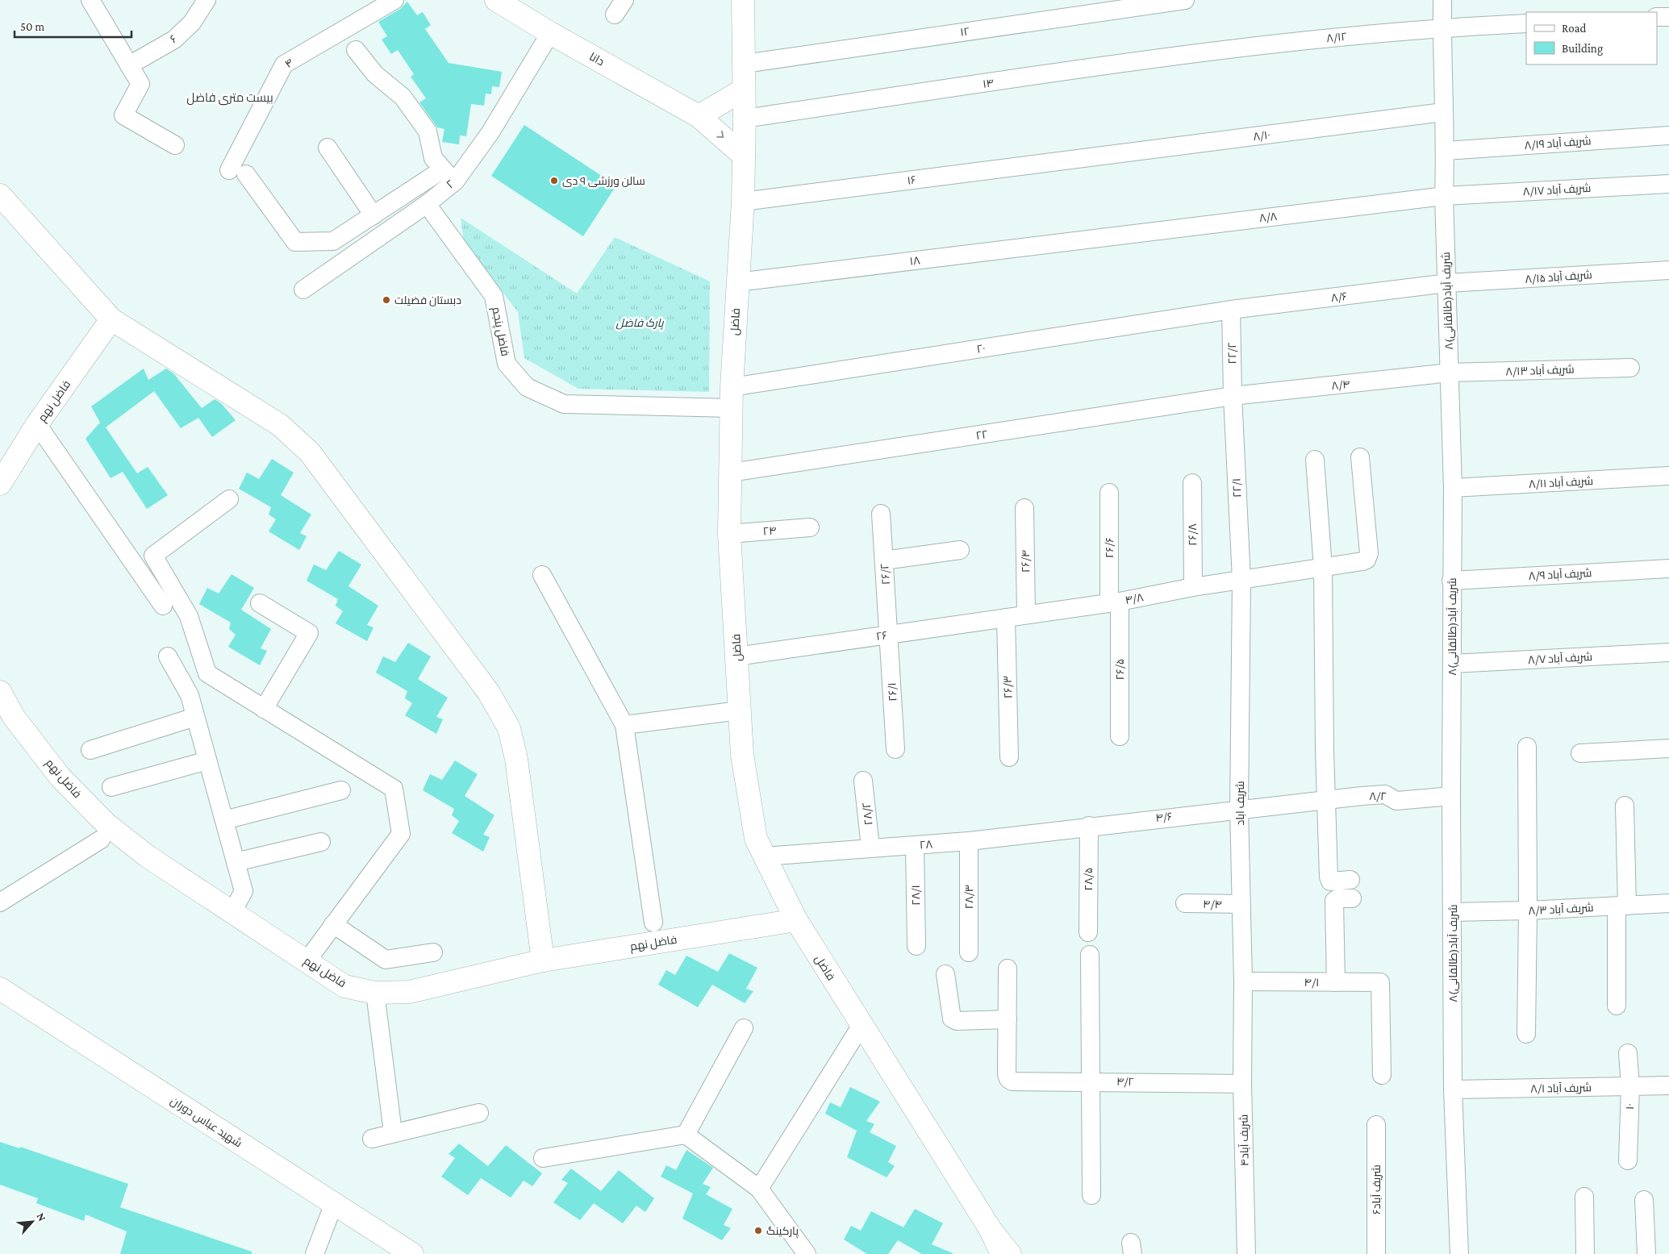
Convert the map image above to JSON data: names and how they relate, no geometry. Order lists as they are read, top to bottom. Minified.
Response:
{"streets":{"street":["۱۲","۸/۱۲","۶","دانا","۴","۱۴","۸/۱۰","شریف آباد ۸/۱۹","۱۶","۲","شریف آباد ۸/۱۷","۸/۸","۱۸","شریف آباد ۸/۱۵","۸/۶","۸شریف آباد(طالقانی)","فاضل","فاضل پنجم","۲۰","۲۲/۲","شریف آباد ۸/۱۳","۸/۴","فاضل نهم","۲۲","شریف آباد ۸/۱۱","۲۲/۱","۲۴","۲۶/۸","۲۶/۶","۲۶/۴","۲۶/۲","شریف آباد ۸/۹","۴/۸","۲۶","شریف آباد ۸/۷","۲۶/۵","۲۶/۳","۲۶/۱","۸/۲","شریف اباد","۲۸/۲","۴/۶","۲۸","۲۸/۵","۲۸/۱","۲۸/۳","۴/۴","شریف آباد ۸/۳","۴/۱","۴/۲","شریف آباد ۸/۱","۱۰","شهید عباس دوران","۴شریف آباد","شریف آباد۶"]},"crossings":[["۱۲","فاضل"],["۸/۱۲","۱۴"],["۸/۱۲","۸شریف آباد(طالقانی)"],["دانا","۲"],["دانا","فاضل"],["۱۴","فاضل"],["۸/۱۰","۱۶"],["۸/۱۰","۸شریف آباد(طالقانی)"],["شریف آباد ۸/۱۹","۸شریف آباد(طالقانی)"],["۱۶","فاضل"],["۲","فاضل پنجم"],["شریف آباد ۸/۱۷","۸/۸"],["شریف آباد ۸/۱۷","۸شریف آباد(طالقانی)"],["۸/۸","۱۸"],["۸/۸","۸شریف آباد(طالقانی)"],["۱۸","فاضل"],["شریف آباد ۸/۱۵","۸/۶"],["شریف آباد ۸/۱۵","۸شریف آباد(طالقانی)"],["۸/۶","۸شریف آباد(طالقانی)"],["۸/۶","۲۰"],["۸/۶","۲۲/۲"],["۸شریف آباد(طالقانی)","شریف آباد ۸/۱۳"],["۸شریف آباد(طالقانی)","۸/۴"],["۸شریف آباد(طالقانی)","شریف آباد ۸/۱۱"],["۸شریف آباد(طالقانی)","شریف آباد ۸/۹"],["۸شریف آباد(طالقانی)","شریف آباد ۸/۷"],["۸شریف آباد(طالقانی)","۸/۲"],["۸شریف آباد(طالقانی)","شریف آباد ۸/۳"],["۸شریف آباد(طالقانی)","شریف آباد ۸/۱"],["فاضل","فاضل پنجم"],["فاضل","۲۰"],["فاضل","فاضل نهم"],["فاضل","۲۲"],["فاضل","۲۴"],["فاضل","۲۶"],["فاضل","۲۸"],["۲۰","۲۲/۲"],["۲۲/۲","۸/۴"],["۲۲/۲","۲۲"],["۲۲/۲","۲۲/۱"],["شریف آباد ۸/۱۳","۸/۴"],["۸/۴","۲۲"],["۸/۴","۲۲/۱"],["۲۲","۲۲/۱"],["۲۲/۱","۴/۸"],["۲۲/۱","شریف اباد"],["۲۶/۸","۴/۸"],["۲۶/۶","۴/۸"],["۲۶/۶","۲۶/۵"],["۲۶/۴","۴/۸"],["۲۶/۴","۲۶"],["۲۶/۲","۲۶"],["۲۶/۲","۲۶/۱"],["۴/۸","۲۶"],["۴/۸","۲۶/۵"],["۴/۸","شریف اباد"],["۲۶","۲۶/۳"],["۲۶","۲۶/۱"],["۸/۲","شریف اباد"],["۸/۲","۴/۶"],["شریف اباد","۴/۶"],["شریف اباد","۴/۴"],["شریف اباد","۴/۱"],["شریف اباد","۴شریف آباد"],["۲۸/۲","۲۸"],["۴/۶","۲۸"],["۴/۶","۲۸/۵"],["۲۸","۲۸/۵"],["۲۸","۲۸/۱"],["۲۸","۲۸/۳"],["۴/۲","۴شریف آباد"],["شریف آباد ۸/۱","۱۰"]],"districts":["بیست متری فاضل"],"parks":["پارک فاضل"],"places":["سالن ورزشی ۹ دی","دبستان فضیلت","پارکینگ"],"legend":["Road","Building"],"scale_bar":"50 m","north":"top right"}
